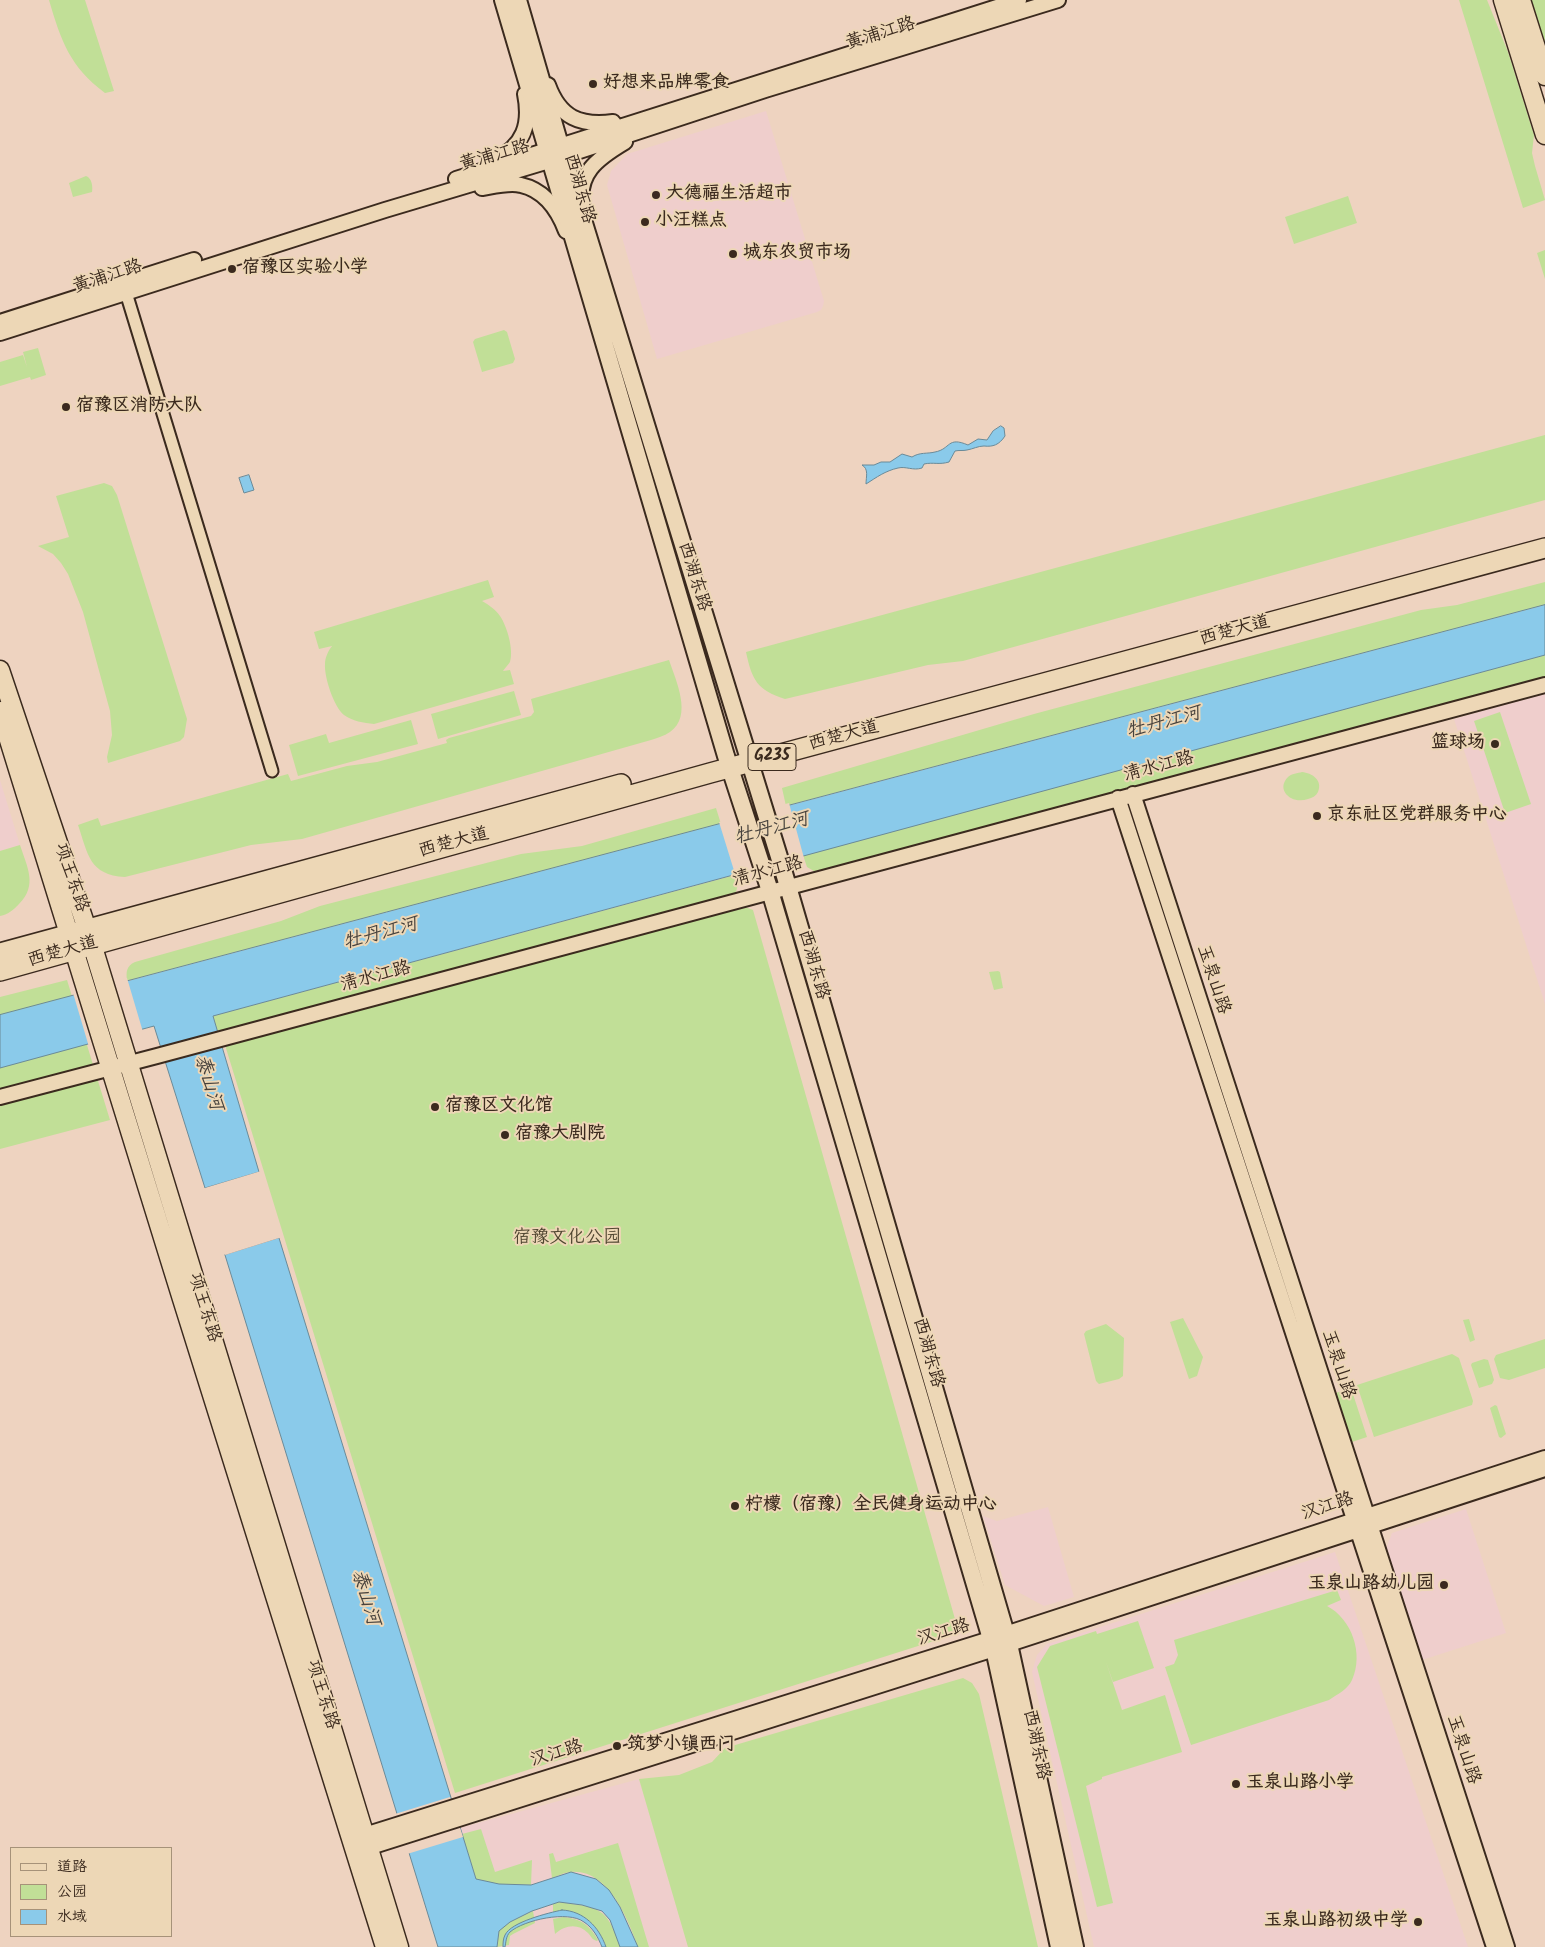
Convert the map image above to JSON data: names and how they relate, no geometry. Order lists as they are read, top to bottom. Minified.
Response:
{"streets":{"highway":["西楚大道","G235"],"main road":["西湖东路","项王东路"],"street":["黄浦江路","清水江路","玉泉山路","汉江路"]},"crossings":[["黄浦江路","西湖东路"],["西湖东路","西楚大道"],["西湖东路","清水江路"],["西湖东路","汉江路"],["西楚大道","项王东路"],["清水江路","项王东路"],["清水江路","玉泉山路"],["项王东路","汉江路"],["玉泉山路","汉江路"]],"water":["牡丹江河","泰山河"],"parks":["宿豫文化公园"],"places":["好想来品牌零食","大德福生活超市","小汪糕点","城东农贸市场","宿豫区实验小学","宿豫区消防大队","篮球场","京东社区党群服务中心","宿豫区文化馆","宿豫大剧院","柠檬（宿豫）全民健身运动中心","玉泉山路幼儿园","筑梦小镇西门","玉泉山路小学","玉泉山路初级中学"],"legend":["道路","公园","水域"]}
